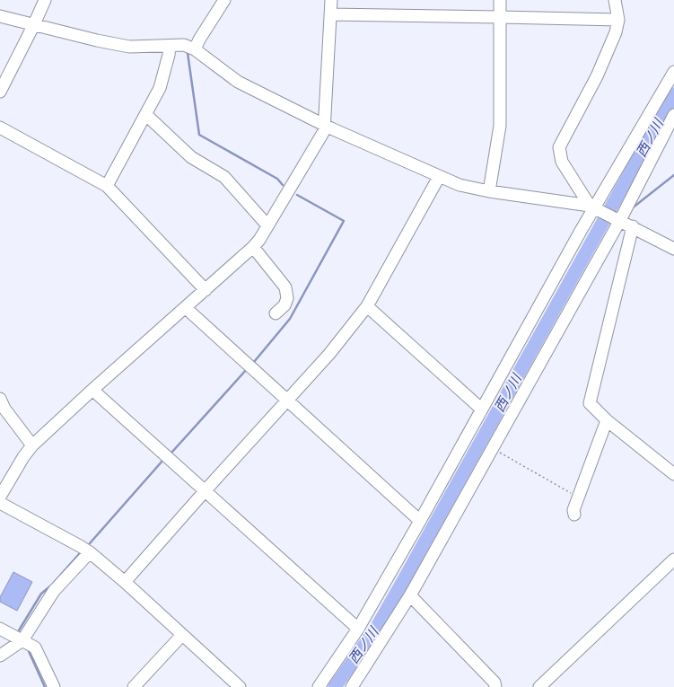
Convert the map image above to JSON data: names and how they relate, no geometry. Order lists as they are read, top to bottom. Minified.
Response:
{"water":["西ノ川"]}
